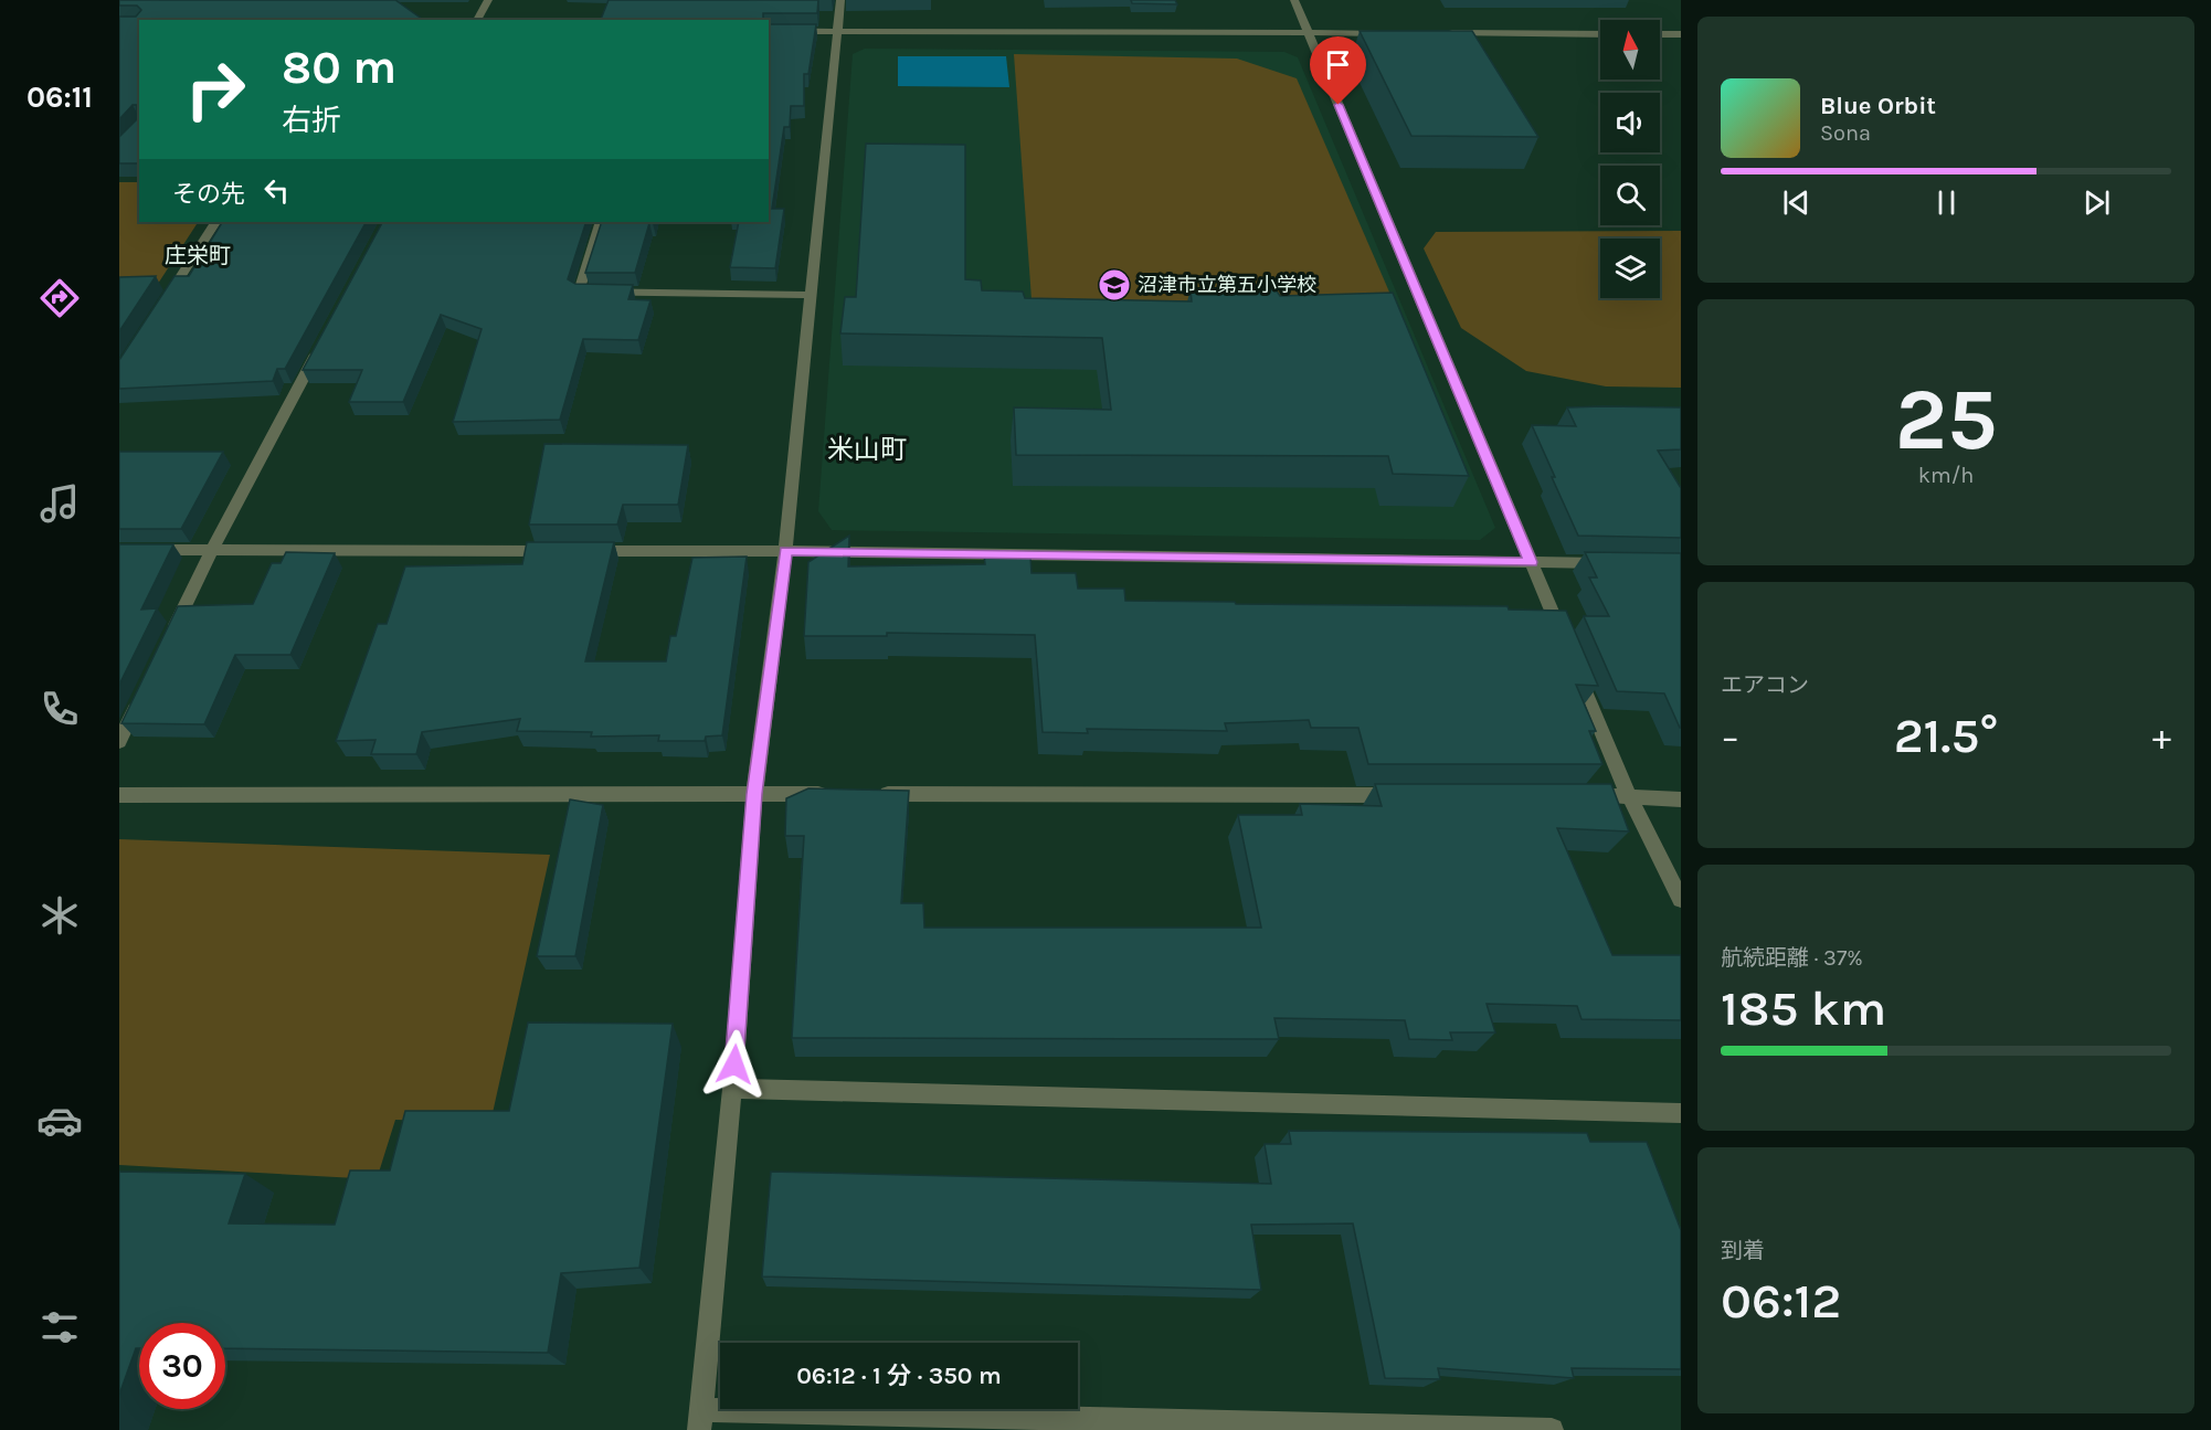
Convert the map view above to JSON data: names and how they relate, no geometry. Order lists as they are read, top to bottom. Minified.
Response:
{"districts":["庄栄町","米山町"],"places":{"school or university":["沼津市立第五小学校"]},"north":"top","page":{"tabs":"06:11","turn":["80 m","右折"],"song":["Blue Orbit","Sona"],"then":"その先","tile":[["25","km/h"],"エアコン",["航続距離 · 37%","185 km"],["到着","06:12"]],"heat":["−","21.5°","+"],"limit":"30","trip":"06:12 · 1 分 · 350 m"}}
